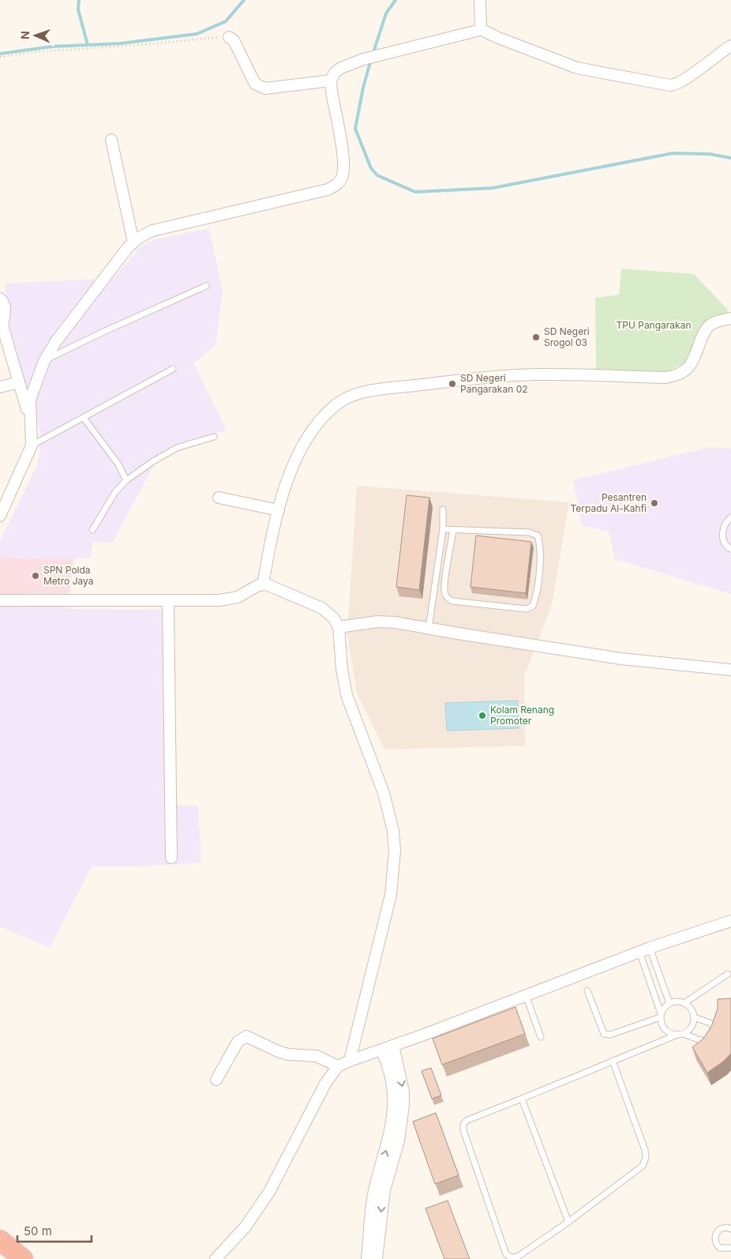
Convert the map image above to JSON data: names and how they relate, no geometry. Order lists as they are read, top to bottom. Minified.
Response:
{"parks":["TPU Pangarakan"],"places":["SD Negeri Srogol 03","SD Negeri Pangarakan 02","Pesantren Terpadu Al-Kahfi","SPN Polda Metro Jaya","Kolam Renang Promoter"],"scale_bar":"50 m","north":"left"}
